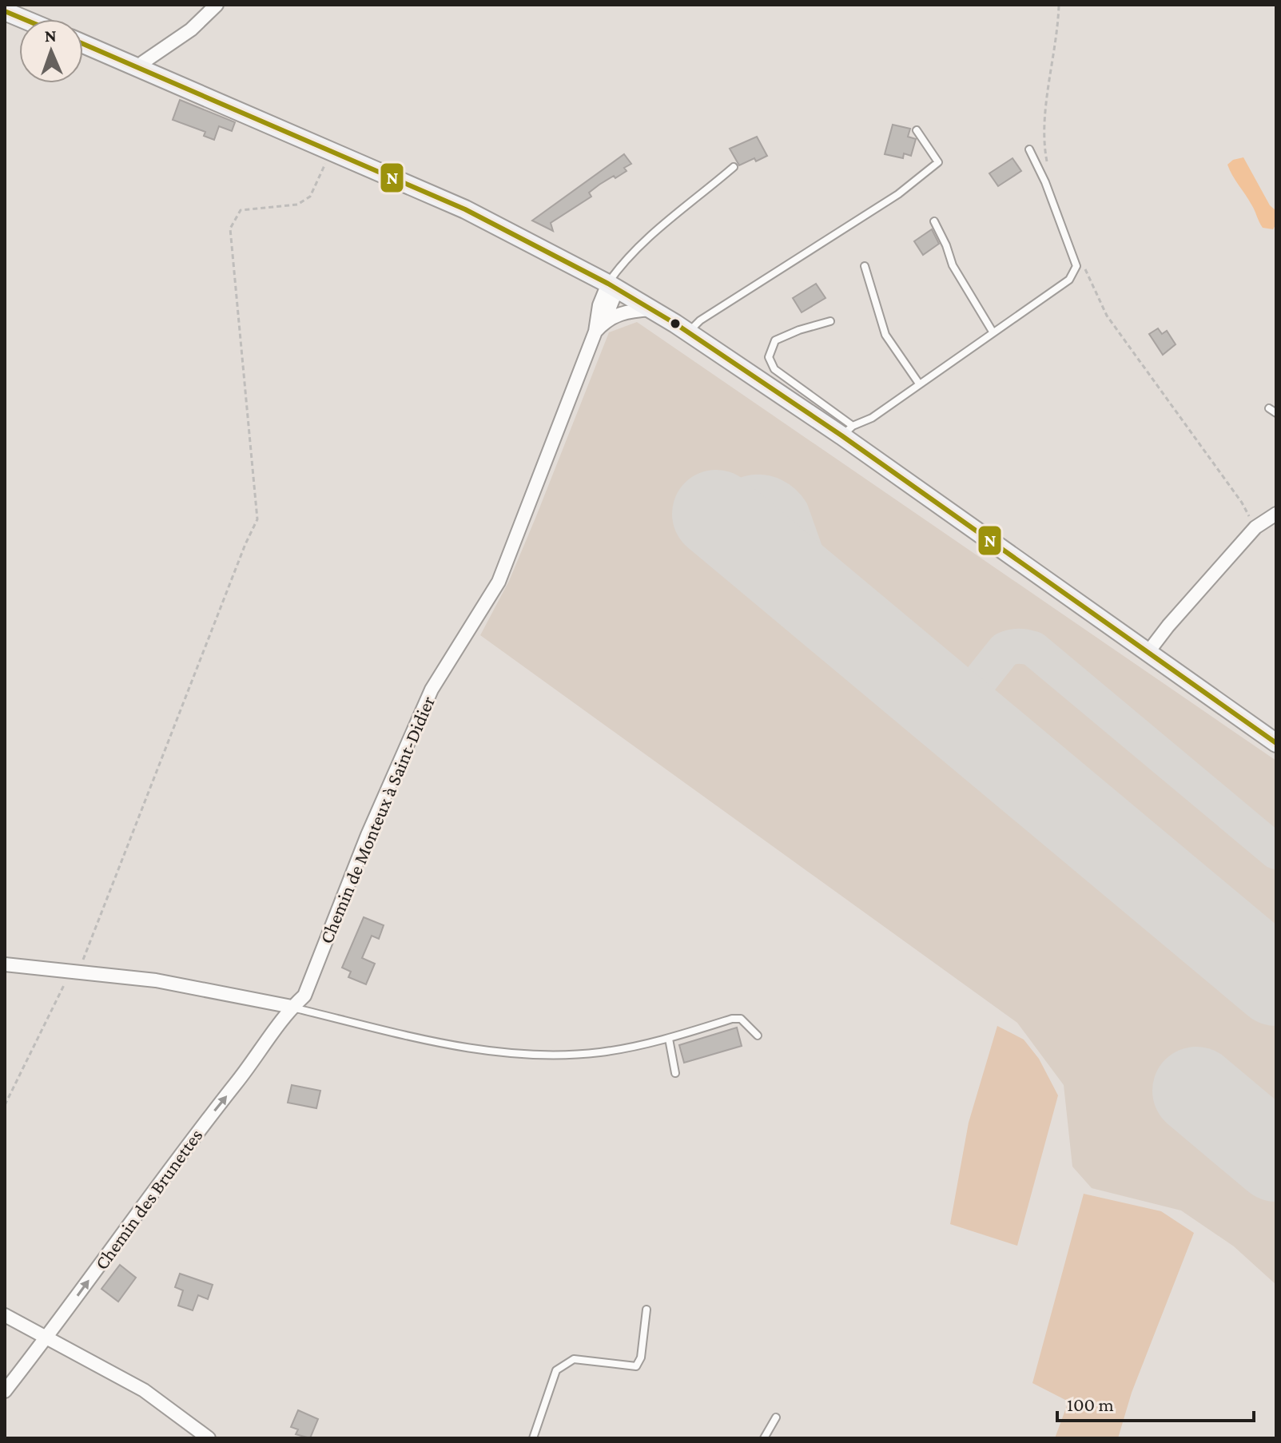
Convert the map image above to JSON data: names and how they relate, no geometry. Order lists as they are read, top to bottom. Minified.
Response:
{"streets":{"street":["Chemin de Monteux à Saint-Didier","Chemin des Brunettes"]},"crossings":[["Chemin de Monteux à Saint-Didier","Chemin des Brunettes"]],"one_way":["Chemin des Brunettes"],"lines":["transit line N"],"scale_bar":"100 m","north":"top"}
